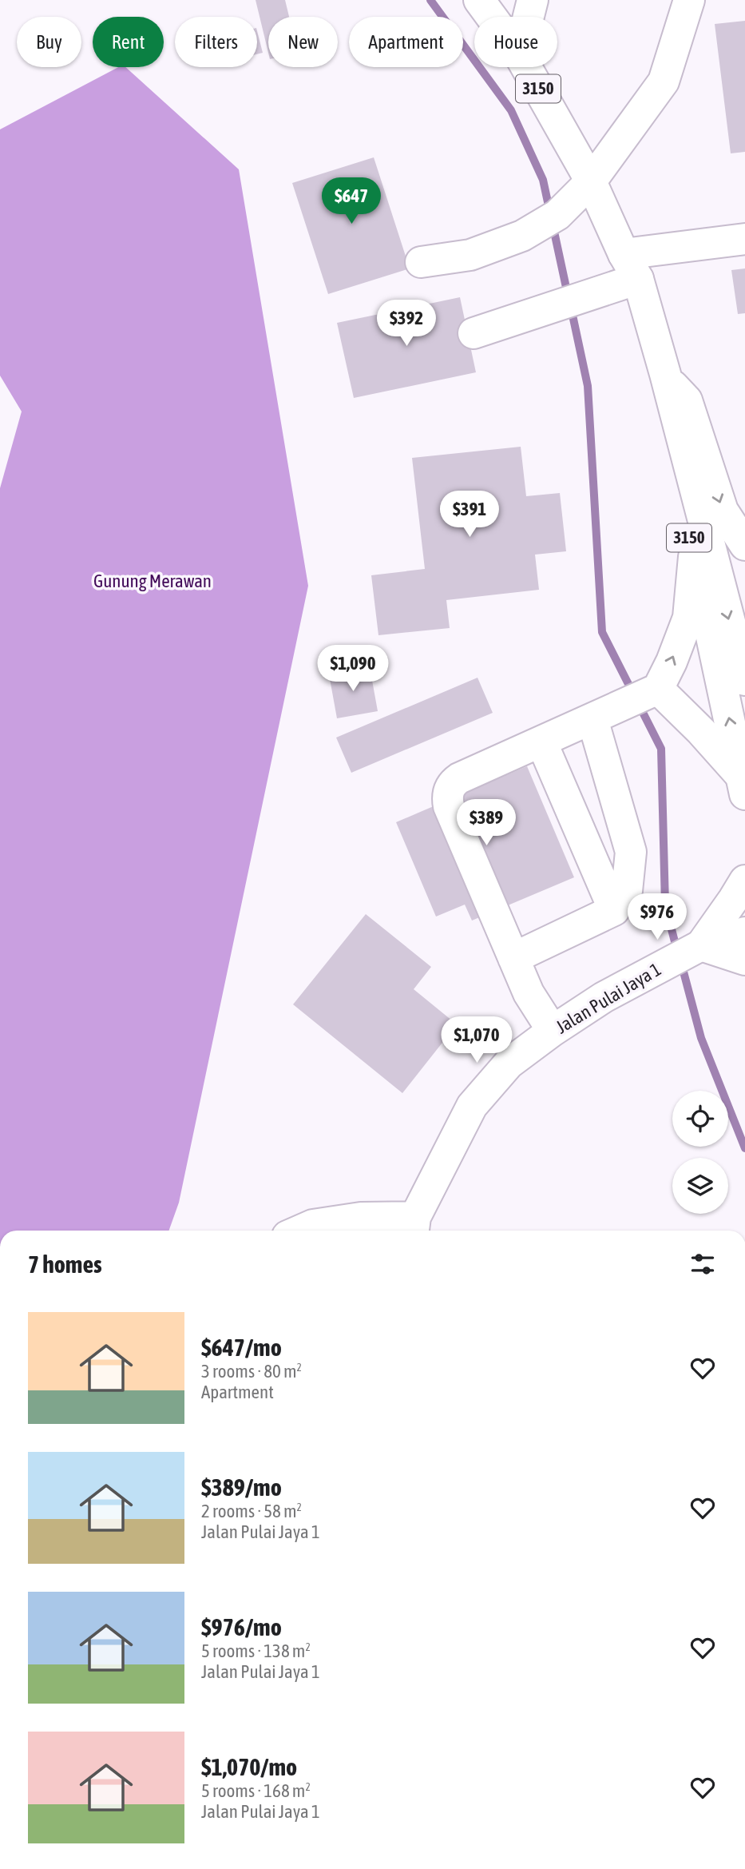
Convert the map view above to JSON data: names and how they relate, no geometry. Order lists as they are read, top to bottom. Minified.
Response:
{"streets":{"main road":["3150","Jalan Pulai Jaya 1"]},"parks":["Gunung Merawan"],"page":{"chip":["Buy","Rent","Filters","New","Apartment","House"],"price":["$647","$392","$391","$1,090","$389","$976","$1,070"],"heading":"7 homes","list":[{"name":"$647/mo","note":"3 rooms · 80 m² · Apartment"},{"name":"$389/mo","note":"2 rooms · 58 m² · Jalan Pulai Jaya 1"},{"name":"$976/mo","note":"5 rooms · 138 m² · Jalan Pulai Jaya 1"},{"name":"$1,070/mo","note":"5 rooms · 168 m² · Jalan Pulai Jaya 1"}]}}
